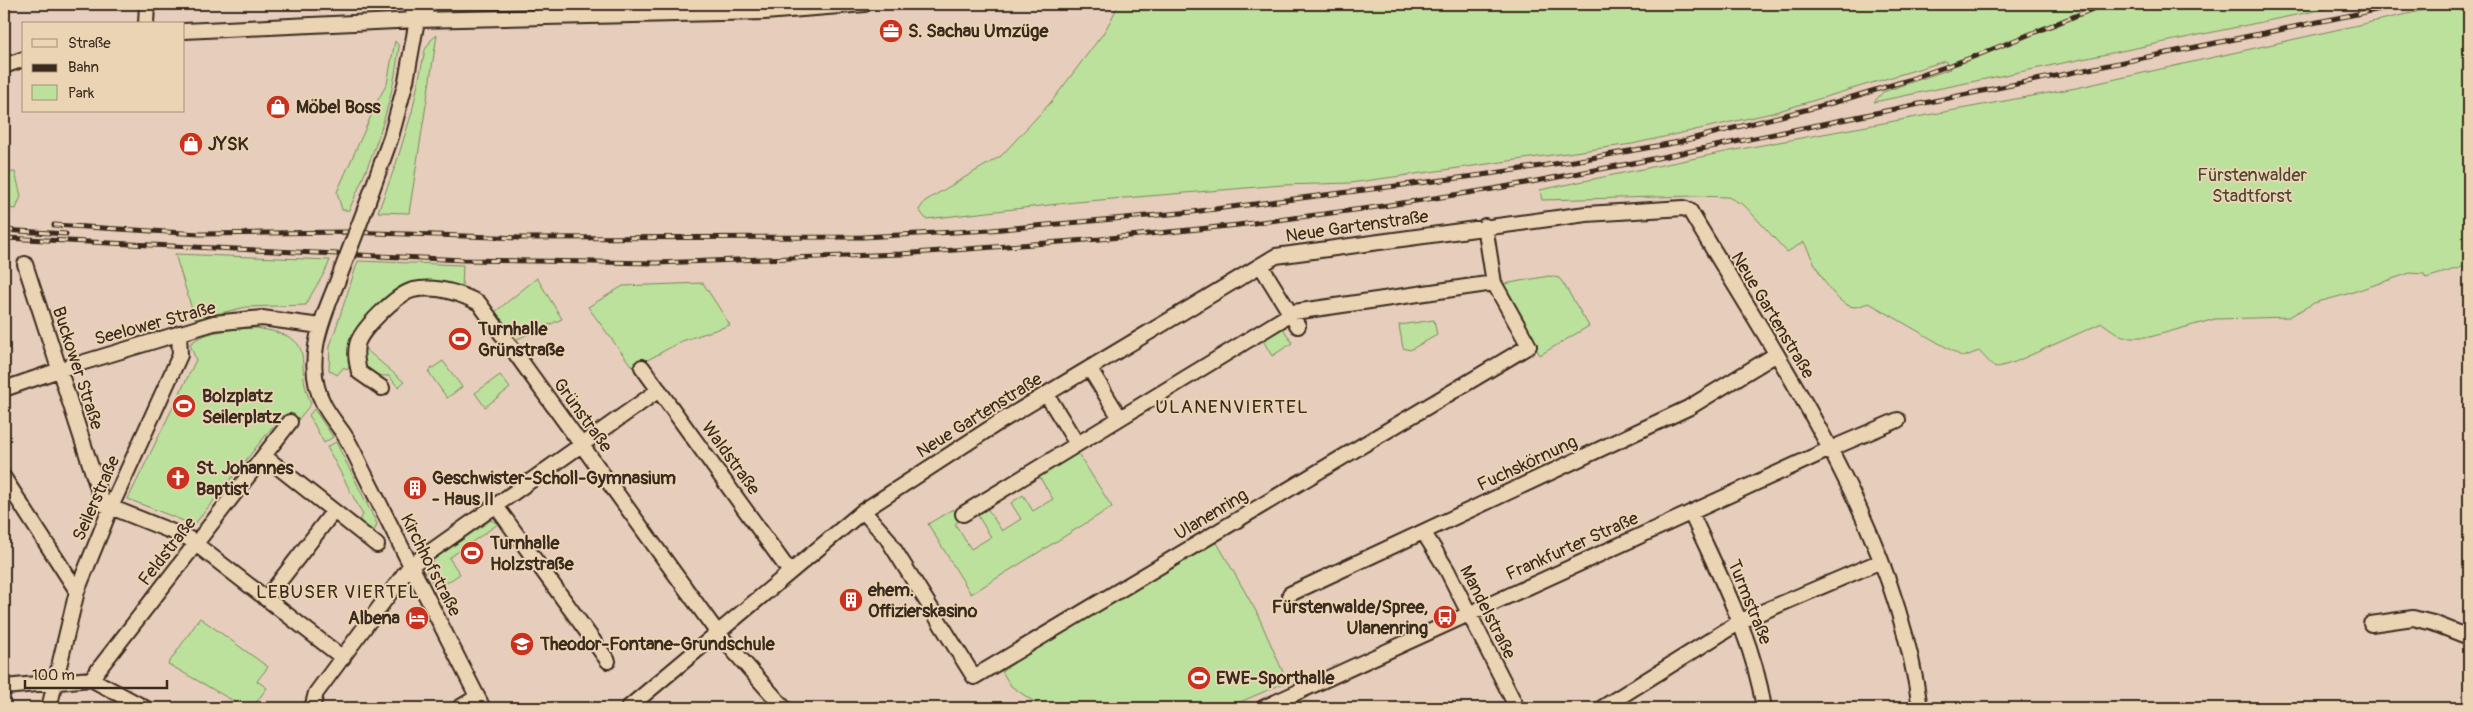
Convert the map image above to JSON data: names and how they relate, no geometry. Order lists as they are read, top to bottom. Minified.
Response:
{"streets":{"street":["Neue Gartenstraße","Seelower Straße","Buckower Straße","Grünstraße","Waldstraße","Fuchskörnung","Seilerstraße","Ulanenring","Frankfurter Straße","Feldstraße","Kirchhofstraße","Turmstraße","Mandelstraße"]},"crossings":[["Neue Gartenstraße","Grünstraße"],["Neue Gartenstraße","Waldstraße"],["Neue Gartenstraße","Fuchskörnung"],["Neue Gartenstraße","Ulanenring"],["Neue Gartenstraße","Frankfurter Straße"],["Seelower Straße","Buckower Straße"],["Seelower Straße","Seilerstraße"],["Seelower Straße","Kirchhofstraße"],["Buckower Straße","Seilerstraße"],["Fuchskörnung","Mandelstraße"],["Frankfurter Straße","Turmstraße"],["Frankfurter Straße","Mandelstraße"]],"districts":["ULANENVIERTEL","LEBUSER VIERTEL"],"parks":["Fürstenwalder Stadtforst"],"places":{"office":["S. Sachau Umzüge"],"shop":["Möbel Boss","JYSK"],"sports":["Turnhalle Grünstraße","Bolzplatz Seilerplatz","Turnhalle Holzstraße","EWE-Sporthalle"],"church":["St. Johannes Baptist"],"building":["Geschwister-Scholl-Gymnasium - Haus II","ehem. Offizierskasino"],"bus stop":["Fürstenwalde/Spree, Ulanenring"],"hotel":["Albena"],"school or university":["Theodor-Fontane-Grundschule"]},"legend":["Straße","Bahn","Park"],"scale_bar":"100 m"}
